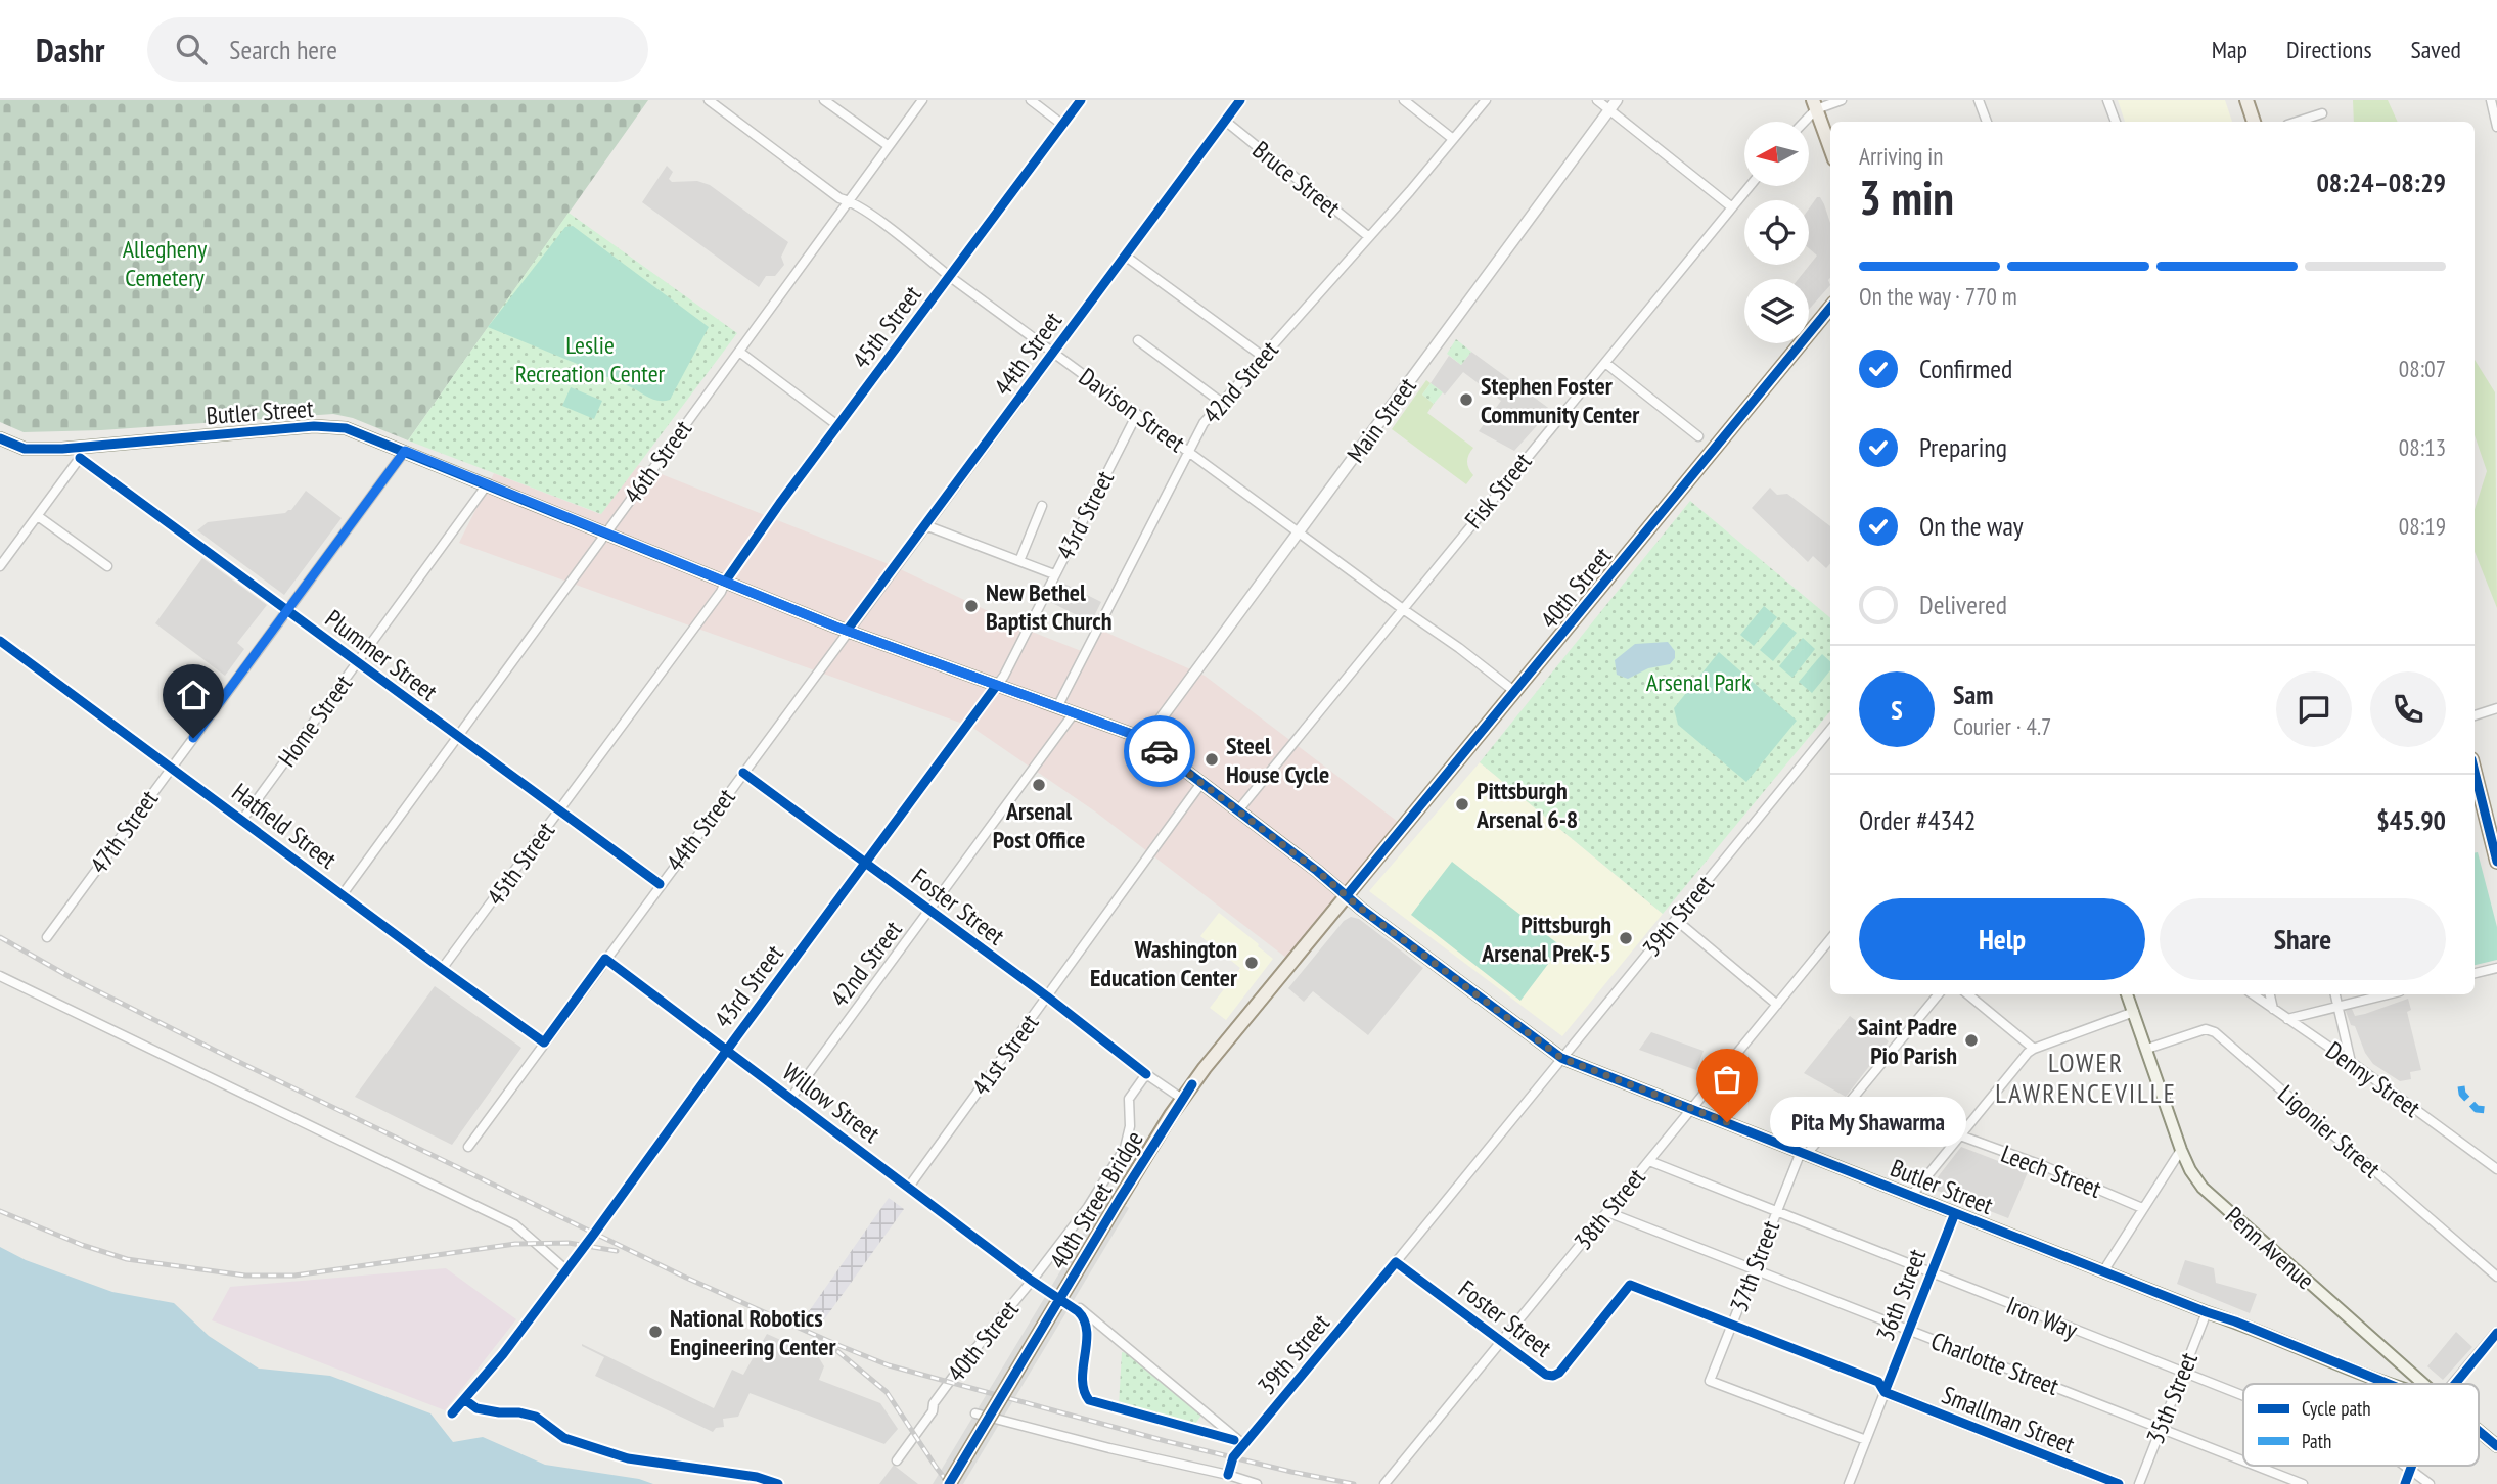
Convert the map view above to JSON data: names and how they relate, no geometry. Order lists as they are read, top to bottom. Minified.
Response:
{"streets":{"main road":["Butler Street","40th Street","40th Street Bridge","Penn Avenue"],"street":["Bruce Street","45th Street","44th Street","42nd Street","Davison Street","Main Street","46th Street","Fisk Street","43rd Street","Plummer Street","Home Street","Hatfield Street","47th Street","Foster Street","39th Street","41st Street","Denny Street","Willow Street","Ligonier Street","Leech Street","38th Street","37th Street","36th Street","Iron Way","Charlotte Street","35th Street","Smallman Street"]},"crossings":[["Bruce Street","44th Street"],["Bruce Street","42nd Street"],["45th Street","Davison Street"],["45th Street","Butler Street"],["45th Street","Plummer Street"],["45th Street","Hatfield Street"],["44th Street","Davison Street"],["44th Street","Butler Street"],["44th Street","Plummer Street"],["44th Street","Hatfield Street"],["44th Street","Foster Street"],["44th Street","Willow Street"],["42nd Street","Davison Street"],["42nd Street","Butler Street"],["42nd Street","Foster Street"],["42nd Street","Willow Street"],["Davison Street","Main Street"],["Davison Street","46th Street"],["Davison Street","Fisk Street"],["Davison Street","43rd Street"],["Davison Street","40th Street"],["Butler Street","Main Street"],["Butler Street","46th Street"],["Butler Street","Fisk Street"],["Butler Street","43rd Street"],["Butler Street","40th Street"],["Butler Street","Plummer Street"],["Butler Street","Home Street"],["Butler Street","47th Street"],["Butler Street","39th Street"],["Butler Street","41st Street"],["Butler Street","38th Street"],["Butler Street","37th Street"],["Butler Street","36th Street"],["Butler Street","35th Street"],["46th Street","Plummer Street"],["46th Street","Hatfield Street"],["43rd Street","Foster Street"],["43rd Street","Willow Street"],["40th Street","Foster Street"],["40th Street","Willow Street"],["40th Street","40th Street Bridge"],["Plummer Street","Home Street"],["Plummer Street","47th Street"],["Home Street","Hatfield Street"],["Hatfield Street","47th Street"],["Foster Street","39th Street"],["Foster Street","41st Street"],["Foster Street","40th Street Bridge"],["Foster Street","38th Street"],["41st Street","Willow Street"],["Ligonier Street","Penn Avenue"],["38th Street","Iron Way"],["38th Street","Charlotte Street"],["37th Street","36th Street"],["37th Street","Iron Way"],["37th Street","Charlotte Street"],["36th Street","Iron Way"],["36th Street","Charlotte Street"],["36th Street","Smallman Street"],["Iron Way","35th Street"],["Charlotte Street","35th Street"]],"districts":["LOWER LAWRENCEVILLE"],"parks":["Allegheny Cemetery","Leslie Recreation Center","Arsenal Park"],"places":["Stephen Foster Community Center","New Bethel Baptist Church","Steel House Cycle","Arsenal Post Office","Pittsburgh Arsenal 6-8","Pittsburgh Arsenal PreK-5","Washington Education Center","Saint Padre Pio Parish","Pita My Shawarma","National Robotics Engineering Center"],"legend":["Cycle path","Path"],"north":"left","page":{"header":"Dashr","search":"Search here","nav":["Map","Directions","Saved"],"heading":["3 min","Arriving in","08:24–08:29"],"panel":["Sam","Courier · 4.7","Order #4342","$45.90"],"bar":"On the way · 770 m","list":[["Confirmed","08:07"],["Preparing","08:13"],["On the way","08:19"],"Delivered"],"round":"S","buttons":["Help","Share"],"bubble":"Pita My Shawarma"}}
